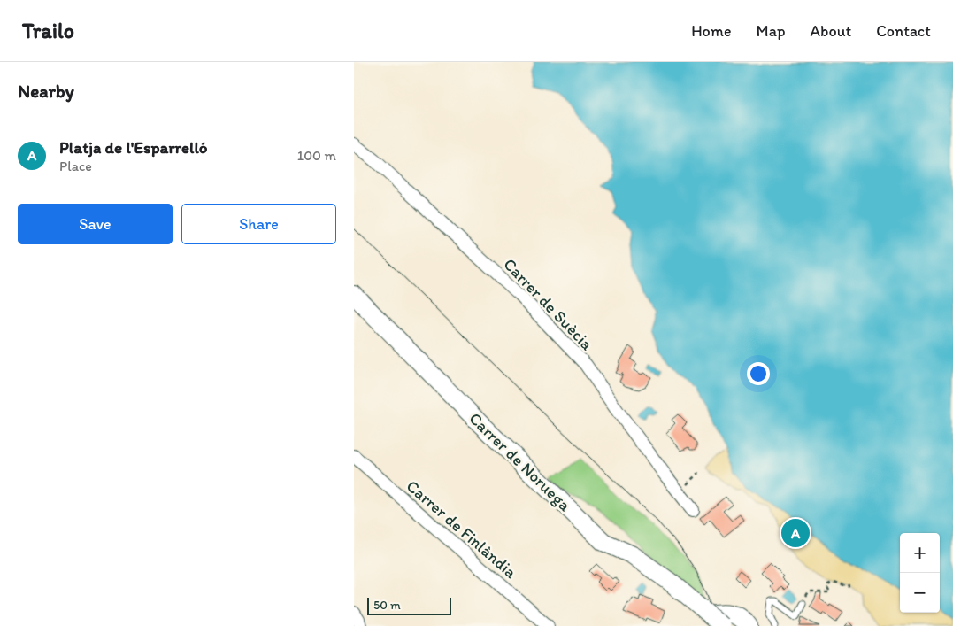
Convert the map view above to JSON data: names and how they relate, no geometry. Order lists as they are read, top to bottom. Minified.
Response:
{"streets":{"street":["Carrer de Suècia","Carrer de Noruega","Carrer de Finlàndia"]},"scale_bar":"50 m","page":{"header":"Trailo","nav":["Home","Map","About","Contact"],"heading":"Nearby","list":[{"mark":"A","name":"Platja de l'Esparrelló","note":"Place","value":"100 m"}],"buttons":["Save","Share"],"pins":"A","map_buttons":["+","−"],"scale":"50 m"}}
